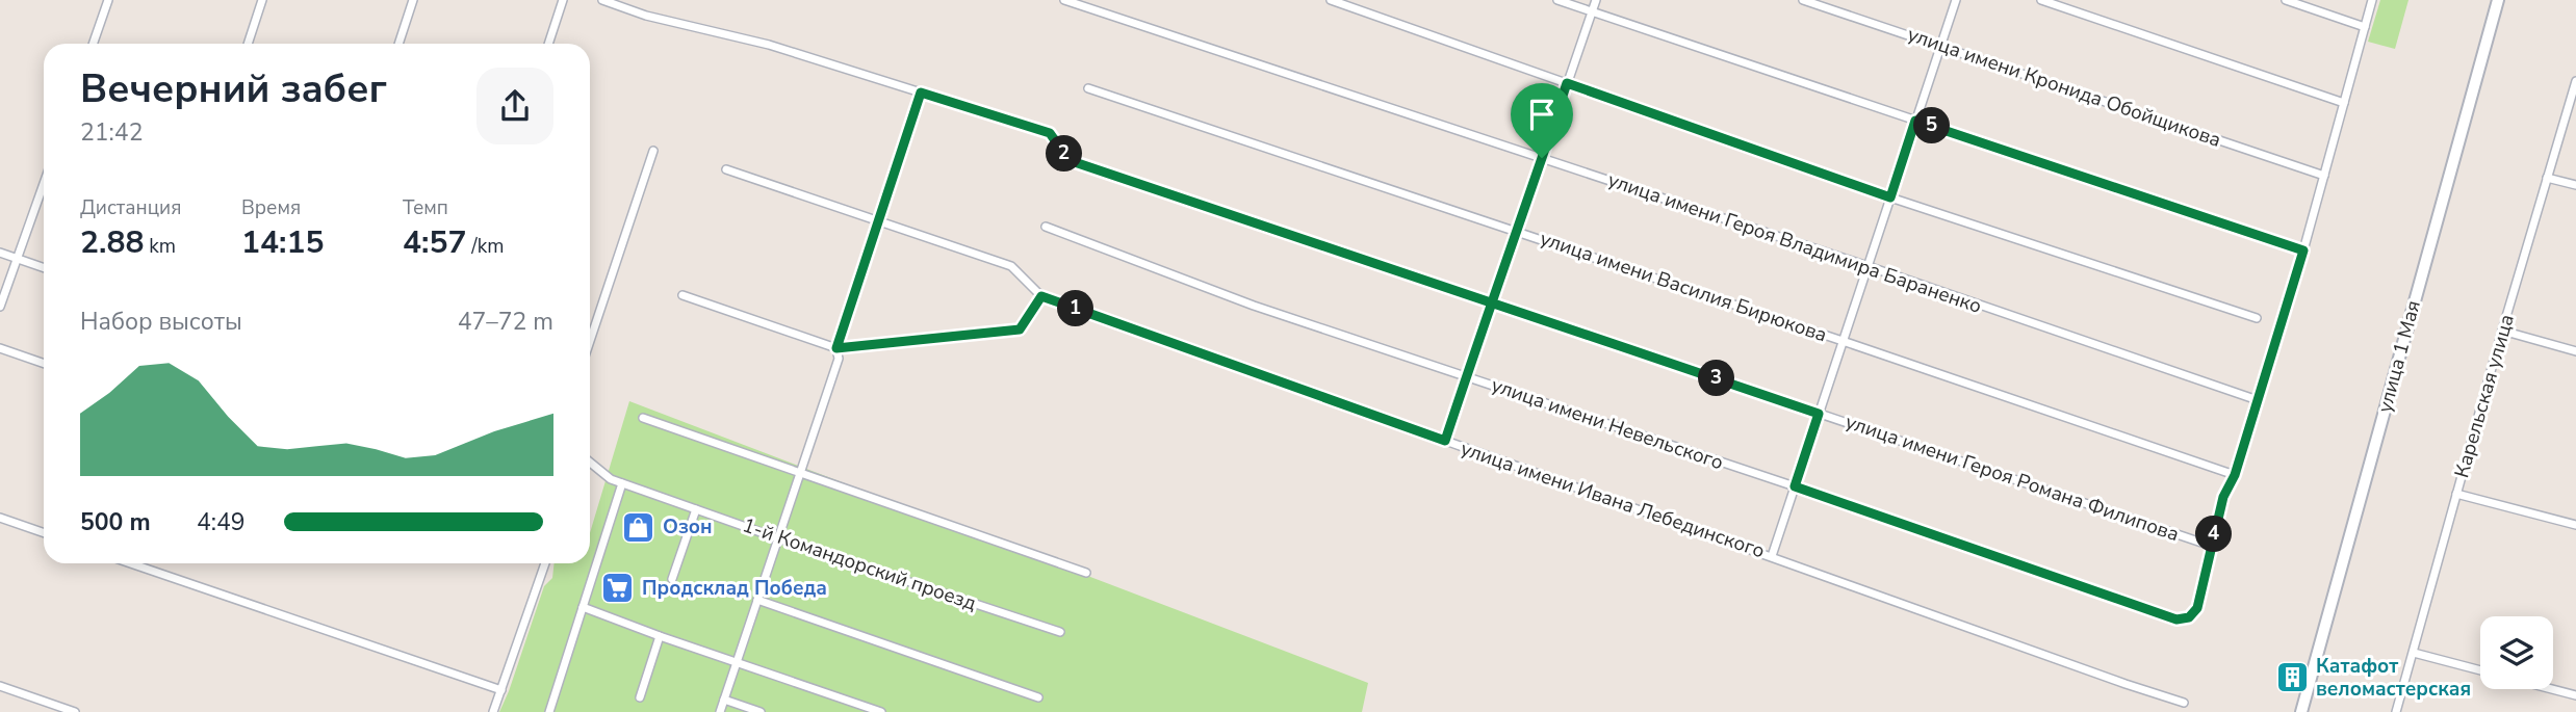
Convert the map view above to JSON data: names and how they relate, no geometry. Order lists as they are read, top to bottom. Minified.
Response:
{"streets":{"street":["улица имени Кронида Обойщикова","улица имени Героя Владимира Бараненко","улица имени Василия Бирюкова","улица 1 Мая","Карельская улица","улица имени Невельского","улица имени Героя Романа Филипова","улица имени Ивана Лебединского","1-й Командорский проезд"]},"crossings":[["улица имени Невельского","улица имени Героя Романа Филипова"]],"places":{"shop":["Озон"],"supermarket":["Продсклад Победа"],"building":["Катафот веломастерская"]},"page":{"heading":["Вечерний забег","21:42"],"pins":["5","2","1","3","4"],"stats":[["Дистанция","2.88 km"],["Время","14:15"],["Темп","4:57 /km"]],"chart":["Набор высоты","47–72 m"],"list":[{"name":"500 m","note":"4:49"}]}}
